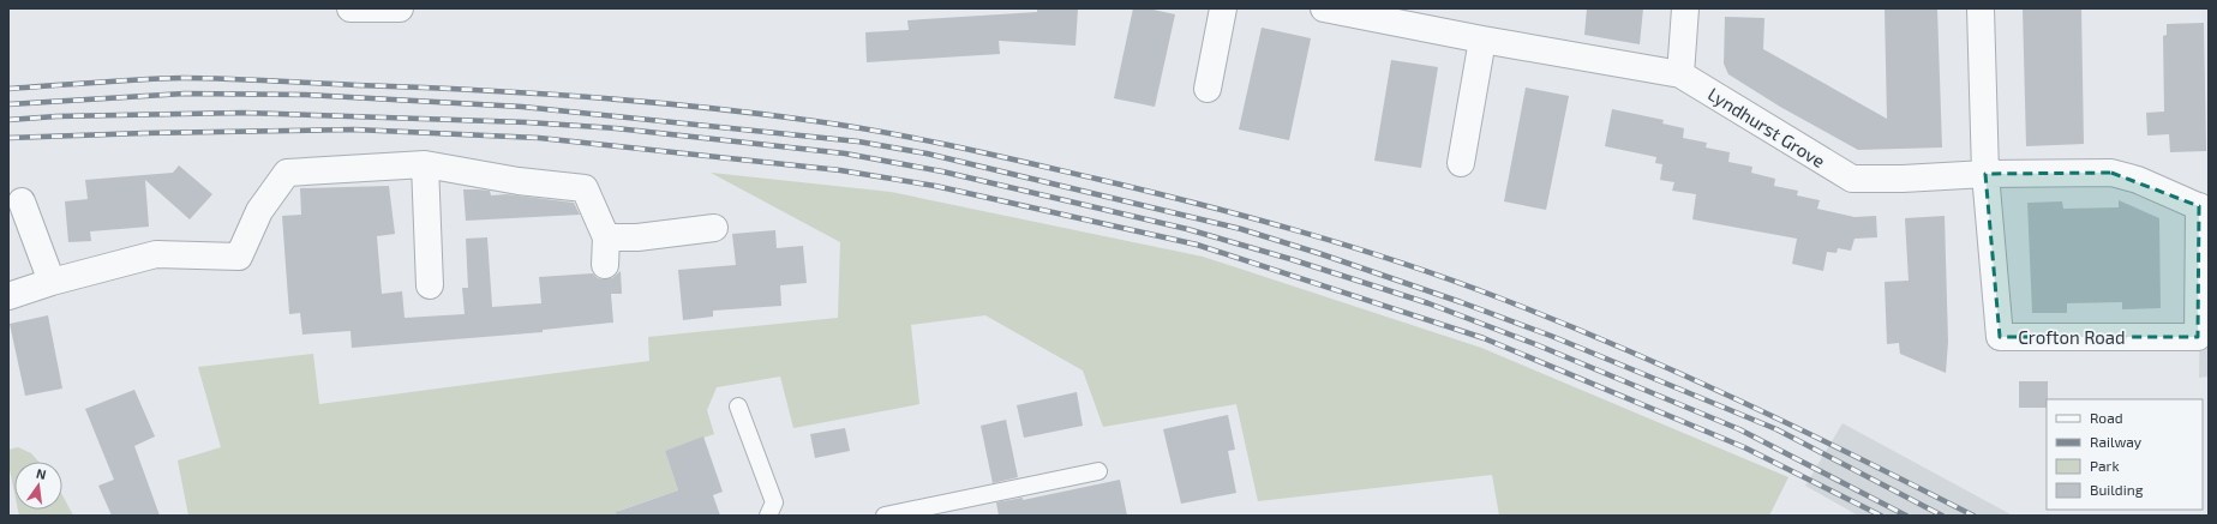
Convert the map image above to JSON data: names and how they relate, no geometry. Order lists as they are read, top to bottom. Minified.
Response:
{"streets":{"street":["Lyndhurst Grove","Crofton Road"]},"crossings":[["Lyndhurst Grove","Crofton Road"]],"legend":["Road","Railway","Park","Building"],"north":"top"}
